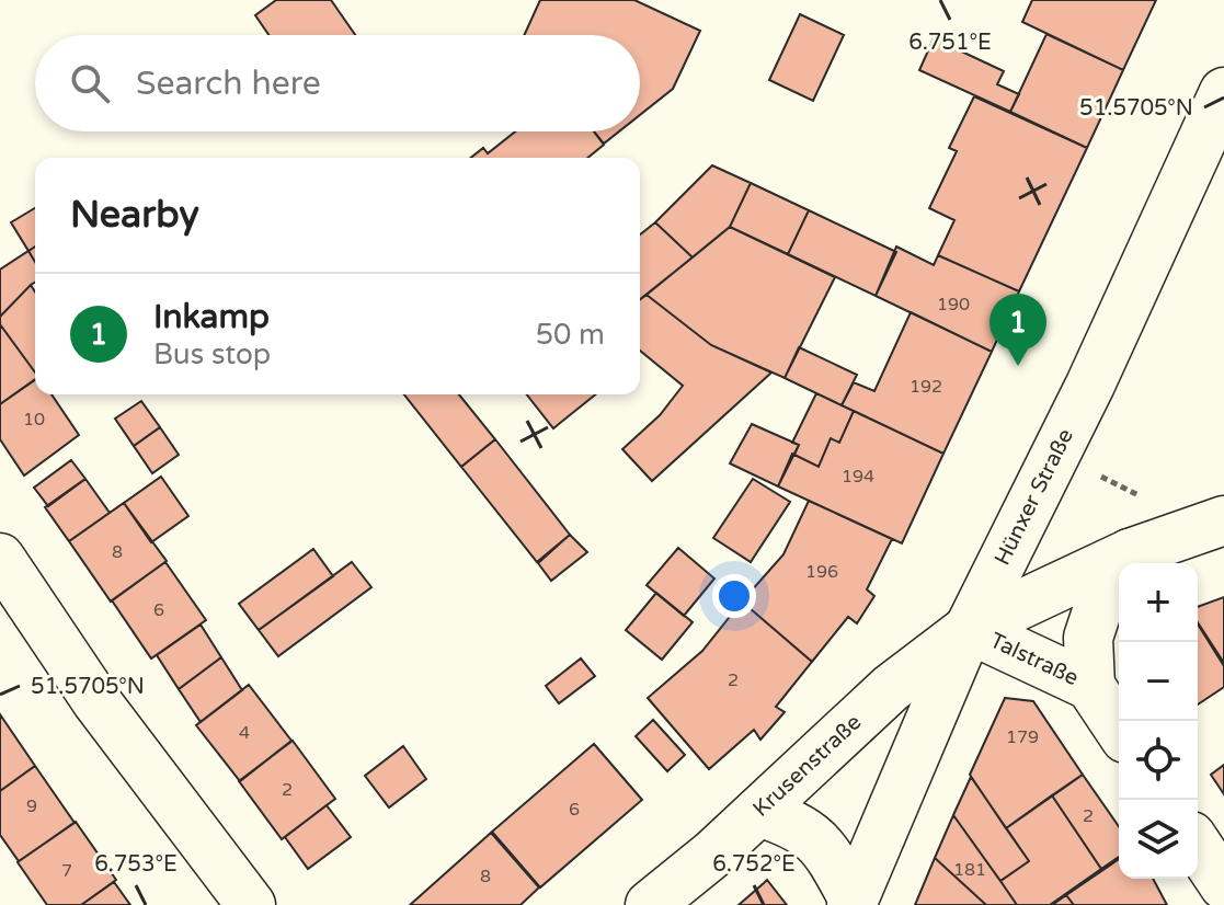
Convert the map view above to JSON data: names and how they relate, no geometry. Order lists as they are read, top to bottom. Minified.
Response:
{"streets":{"street":["Hünxer Straße","Talstraße","Krusenstraße"]},"crossings":[["Hünxer Straße","Talstraße"],["Hünxer Straße","Krusenstraße"],["Talstraße","Krusenstraße"]],"house_numbers":["190","192","10","194","8","196","6","2","4","179","2","9","6","2","181","7","8"],"page":{"search":"Search here","heading":"Nearby","list":[{"mark":"1","name":"Inkamp","note":"Bus stop","value":"50 m"}],"pins":"1","map_buttons":["+","−"]},"coordinates":["6.751°E","51.5705°N","6.753°E","6.752°E"]}
